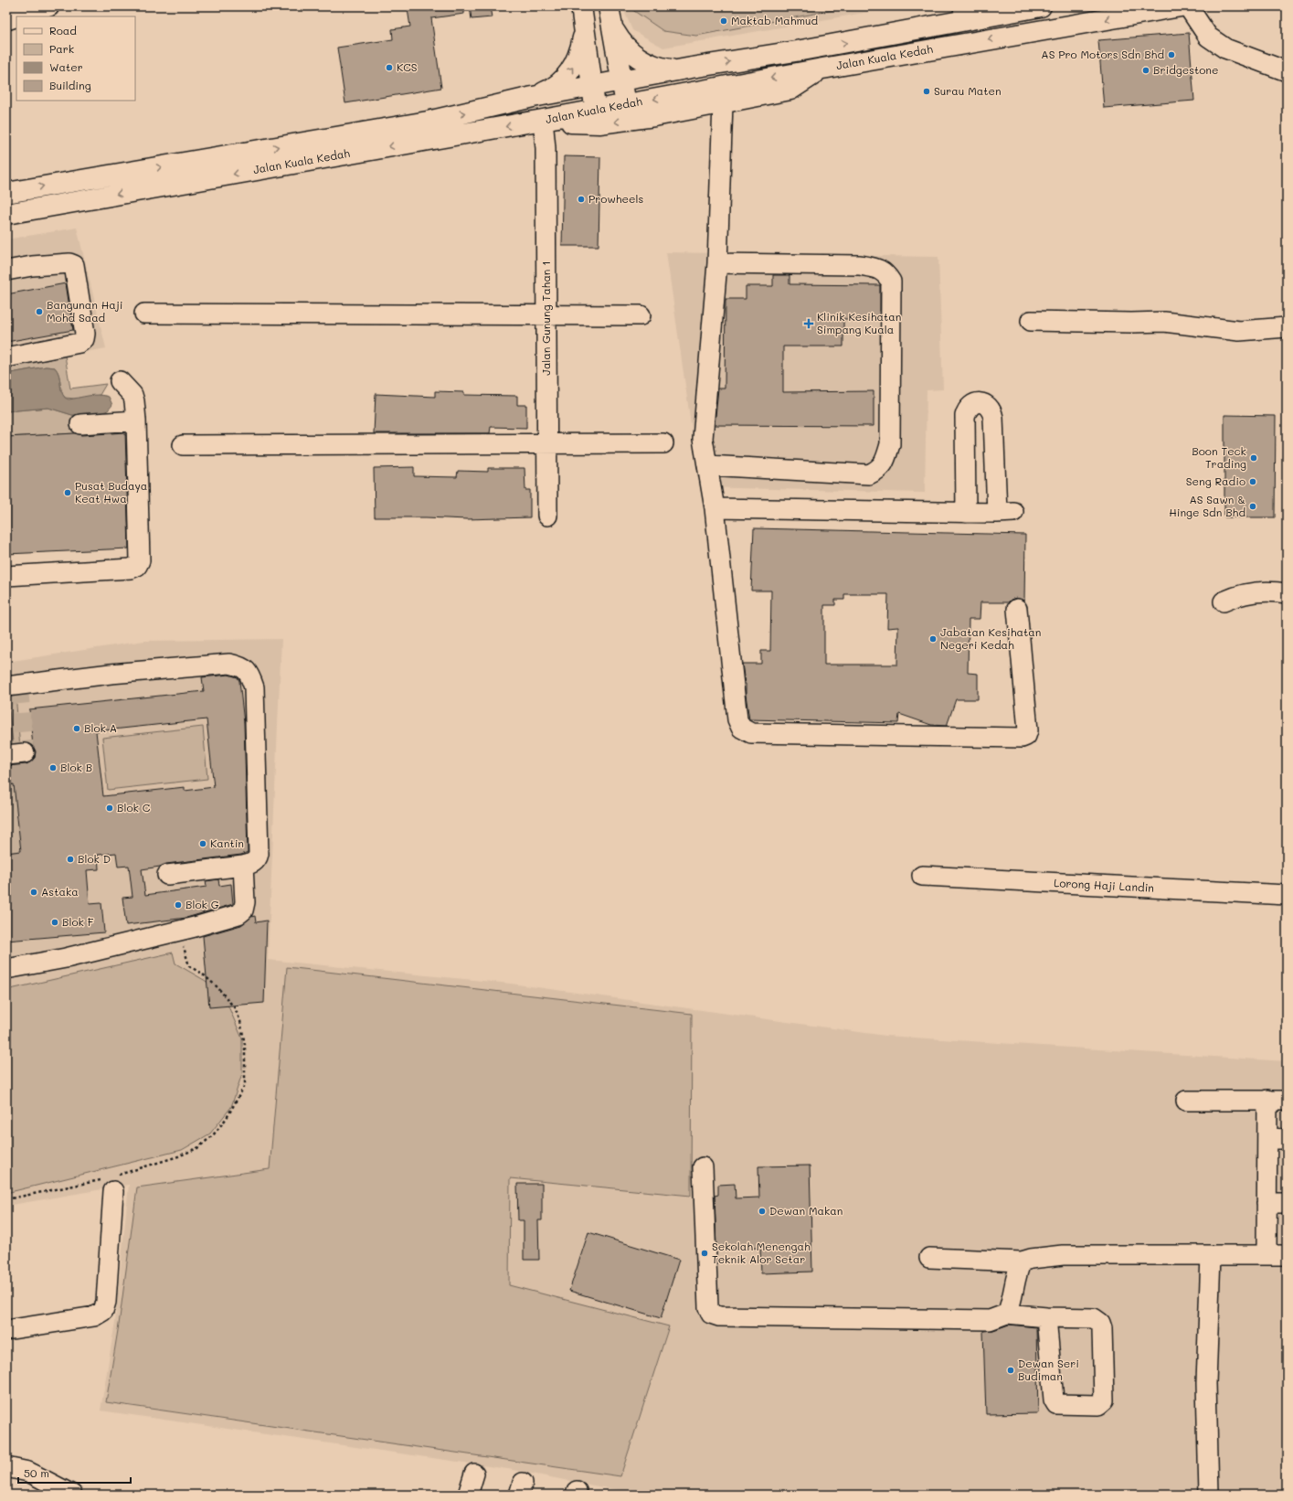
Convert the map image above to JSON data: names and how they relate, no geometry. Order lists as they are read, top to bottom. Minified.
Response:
{"streets":{"main road":["Jalan Kuala Kedah"],"street":["Jalan Gunung Tahan 1","Lorong Haji Landin"]},"crossings":[["Jalan Kuala Kedah","Jalan Gunung Tahan 1"]],"places":{"other":["Maktab Mahmud","AS Pro Motors Sdn Bhd","KCS","Bridgestone","Surau Maten","Prowheels","Bangunan Haji Mohd Saad","Boon Teck Trading","Seng Radio","Pusat Budaya Keat Hwa","AS Sawn & Hinge Sdn Bhd","Jabatan Kesihatan Negeri Kedah","Blok A","Blok B","Blok C","Kantin","Blok D","Astaka","Blok G","Blok F","Dewan Makan","Sekolah Menengah Teknik Alor Setar","Dewan Seri Budiman"],"health":["Klinik Kesihatan Simpang Kuala"]},"legend":["Road","Park","Water","Building"],"scale_bar":"50 m"}
